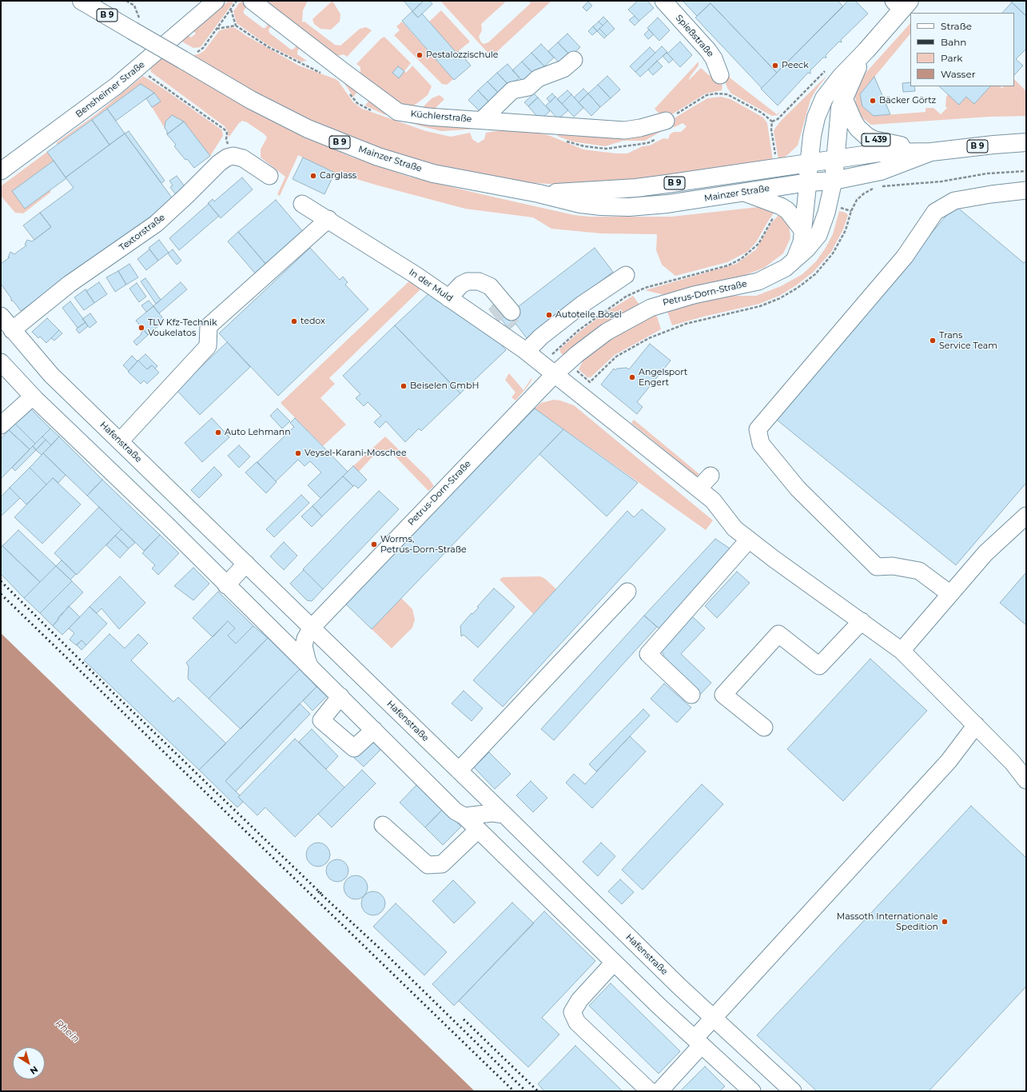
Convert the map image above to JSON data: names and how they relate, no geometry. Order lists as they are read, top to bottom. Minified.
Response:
{"streets":{"main road":["B 9","L 439","Mainzer Straße","Petrus-Dorn-Straße"],"street":["Spießstraße","Bensheimer Straße","Küchlerstraße","Textorstraße","In der Muld","Hafenstraße"]},"crossings":[["B 9","Mainzer Straße"],["L 439","Mainzer Straße"],["L 439","Petrus-Dorn-Straße"],["Mainzer Straße","Petrus-Dorn-Straße"],["Textorstraße","Hafenstraße"],["In der Muld","Petrus-Dorn-Straße"],["Petrus-Dorn-Straße","Hafenstraße"]],"water":["Rhein"],"places":["Pestalozzischule","Peeck","Bäcker Görtz","Carglass","Autoteile Bösel","tedox","TLV Kfz-Technik Voukelatos","Trans Service Team","Angelsport Engert","Beiselen GmbH","Auto Lehmann","Veysel-Karani-Moschee","Worms, Petrus-Dorn-Straße","Massoth Internationale Spedition"],"legend":["Straße","Bahn","Park","Wasser"],"north":"bottom right"}
